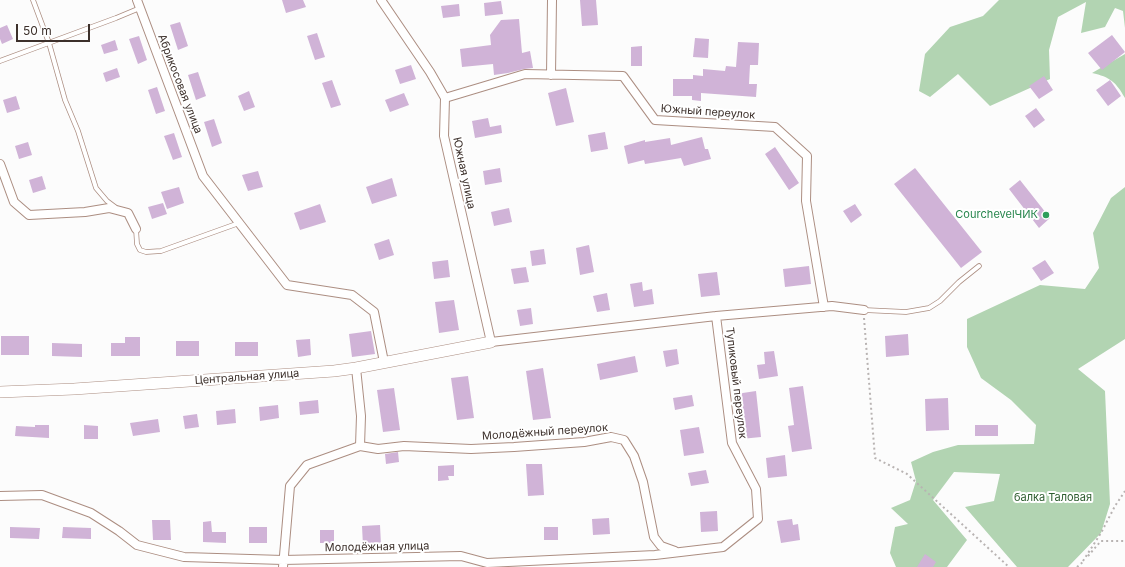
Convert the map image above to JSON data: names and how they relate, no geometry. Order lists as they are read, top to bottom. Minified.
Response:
{"streets":{"street":["Абрикосовая улица","Южный переулок","Южная улица","Центральная улица","Тупиковый переулок","Молодёжный переулок","Молодёжная улица"]},"crossings":[["Абрикосовая улица","Центральная улица"],["Южный переулок","Южная улица"],["Южная улица","Центральная улица"],["Тупиковый переулок","Молодёжная улица"],["Молодёжный переулок","Молодёжная улица"]],"parks":["балка Таловая"],"places":["CourсhevelЧИК"],"scale_bar":"50 m"}
